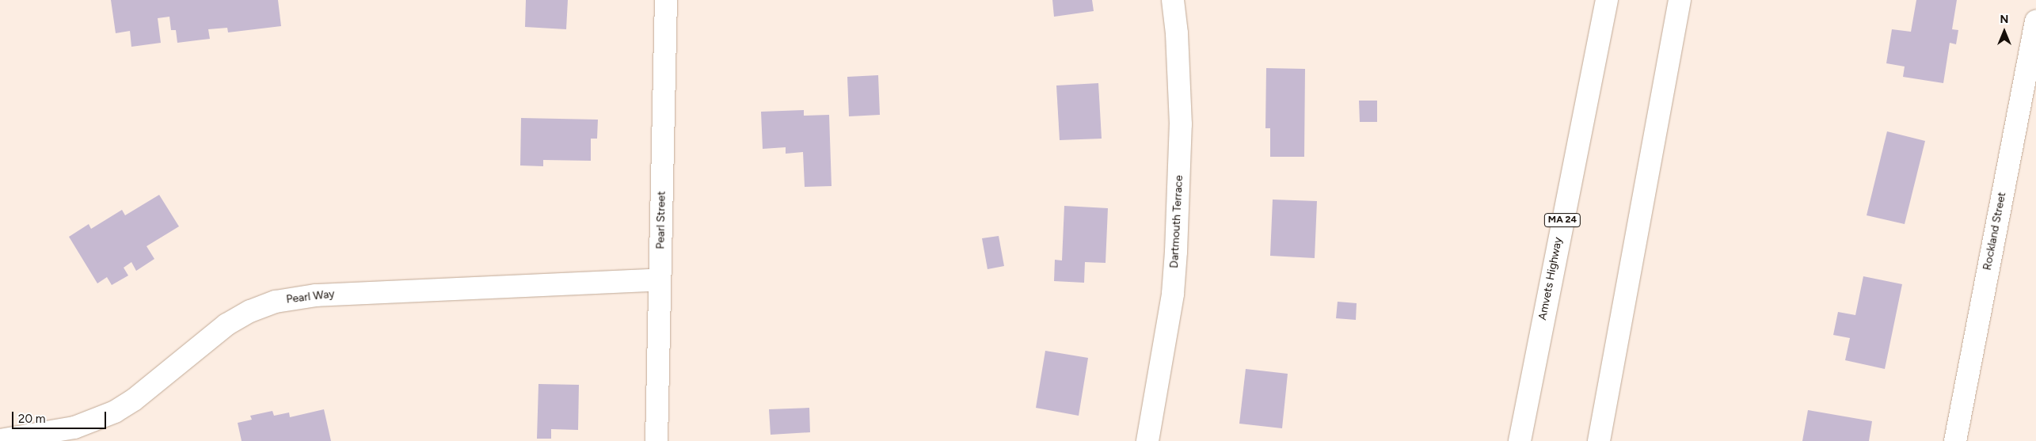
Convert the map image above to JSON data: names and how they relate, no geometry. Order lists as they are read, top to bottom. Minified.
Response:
{"streets":{"main road":["Pearl Street","MA 24","Dartmouth Terrace","Rockland Street","Amvets Highway","Pearl Way"]},"crossings":[["Pearl Street","Pearl Way"]],"scale_bar":"20 m","north":"top"}
